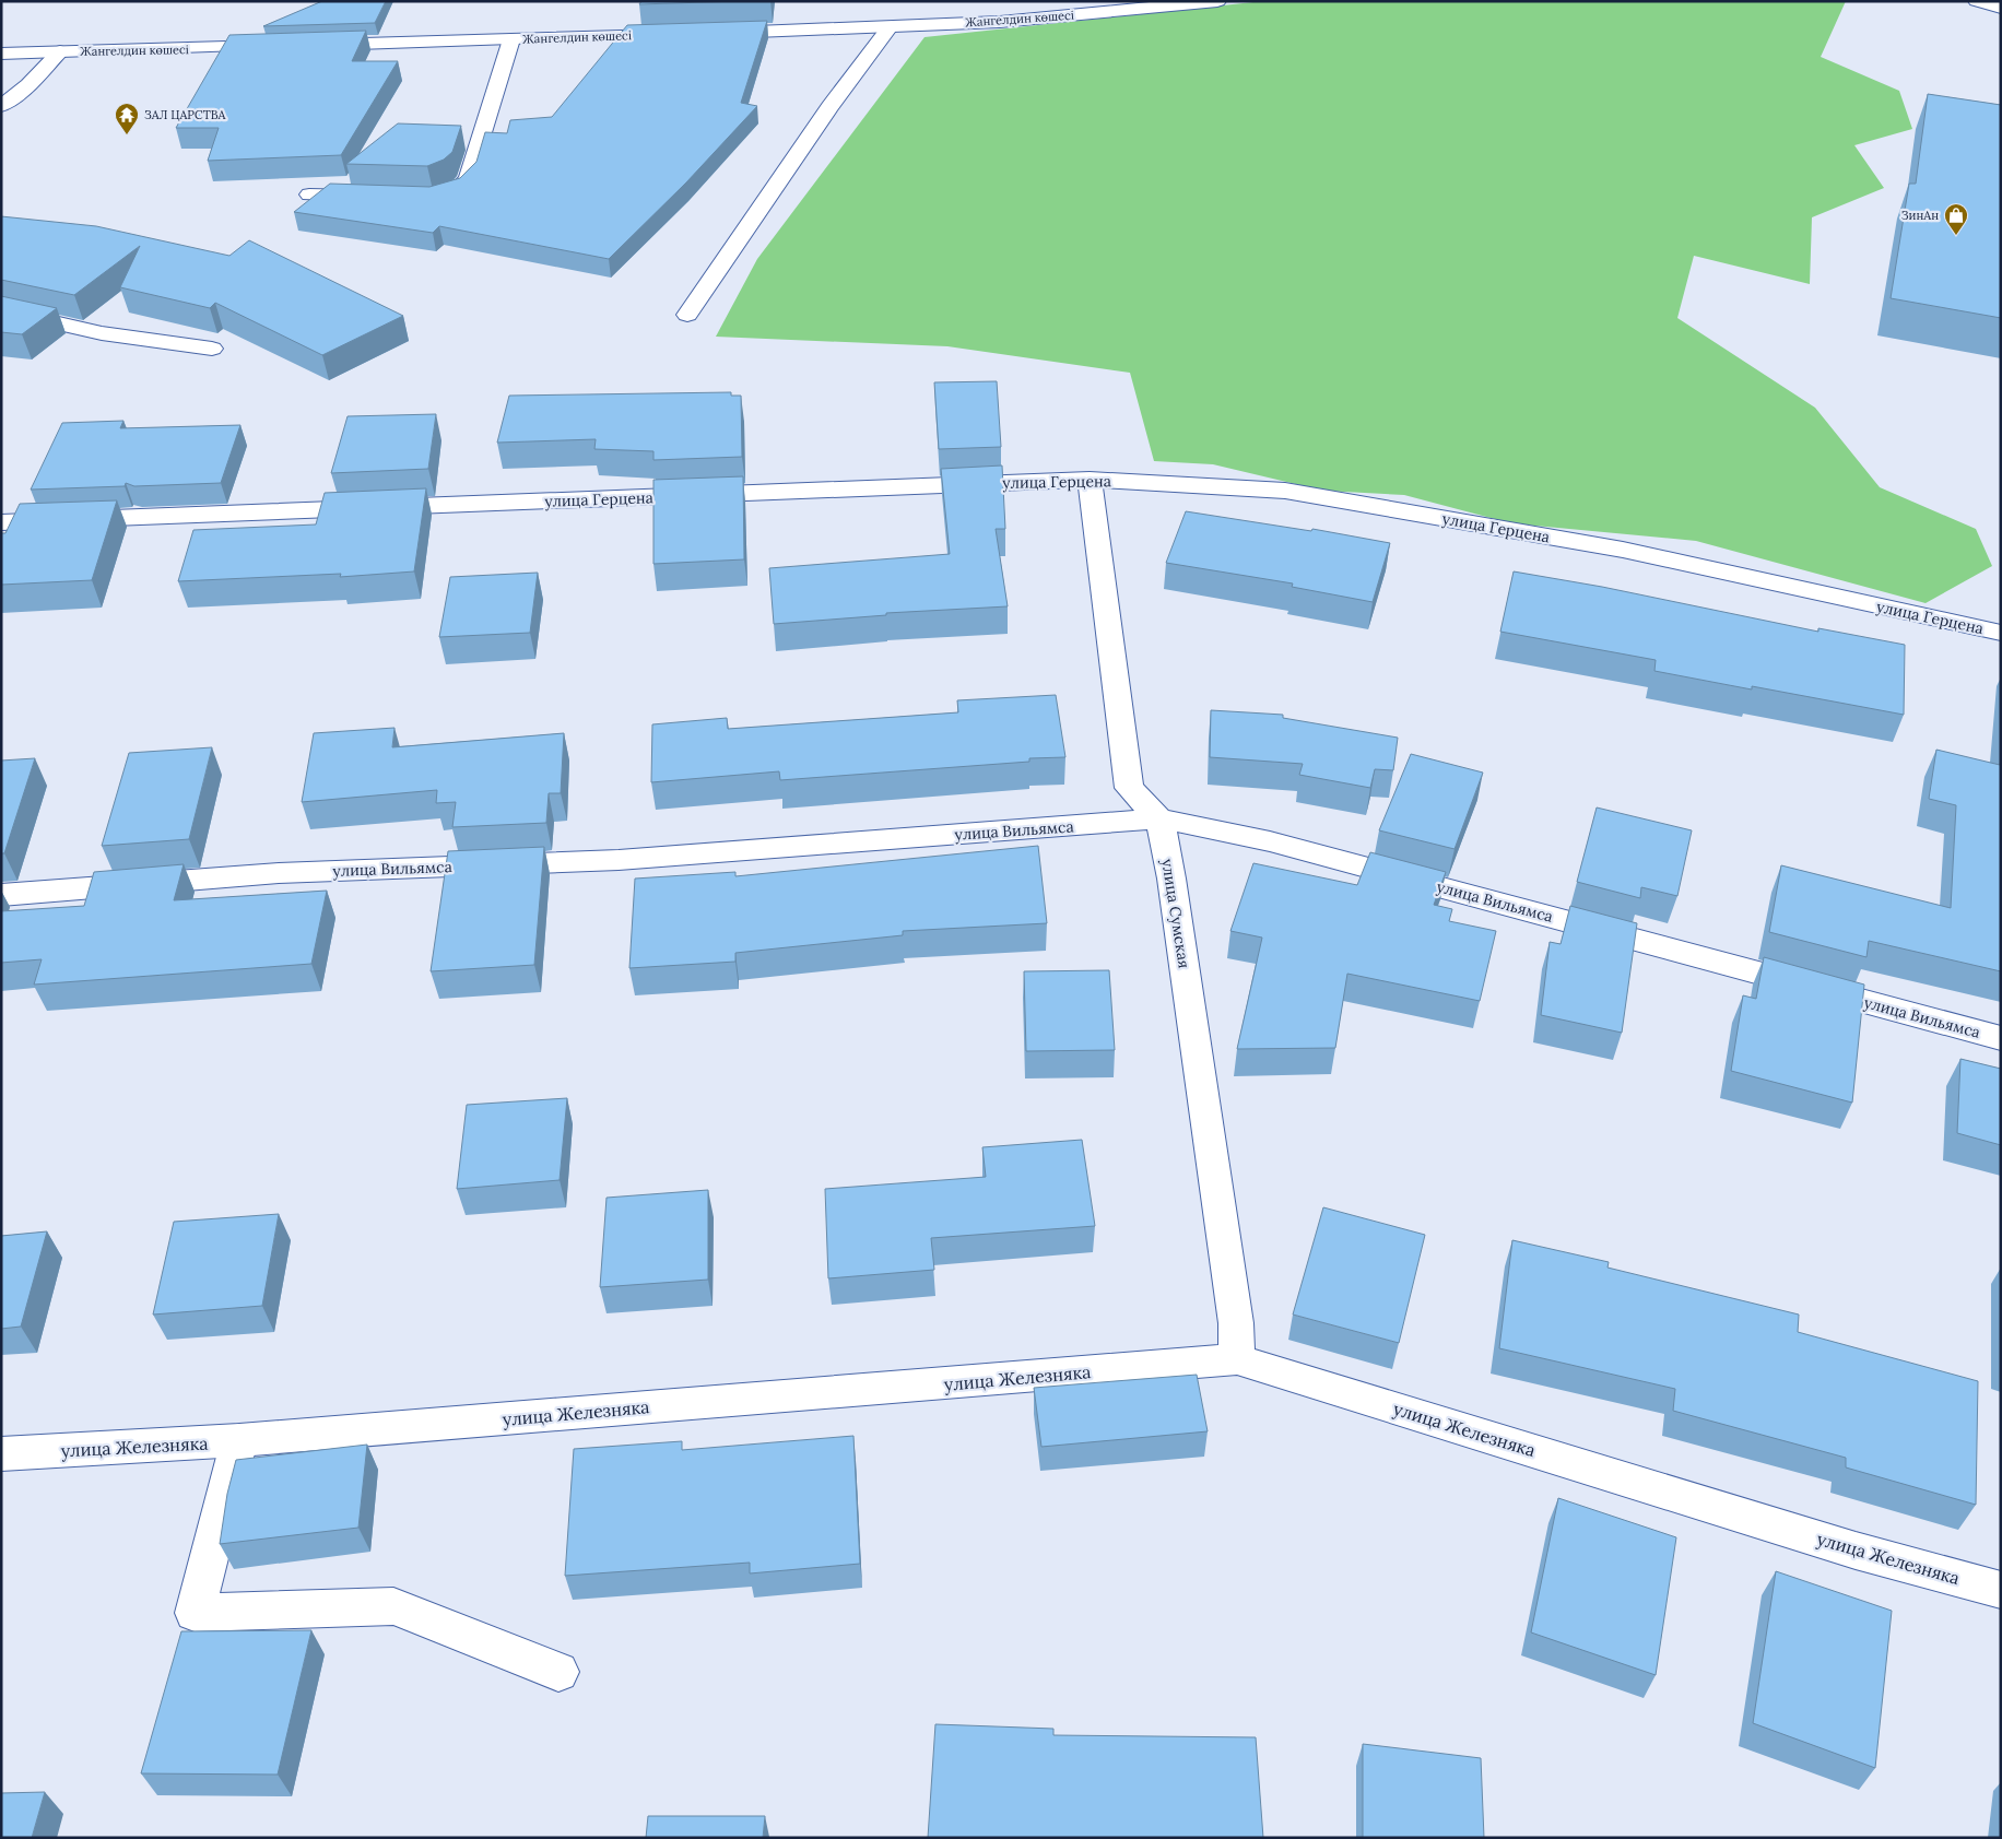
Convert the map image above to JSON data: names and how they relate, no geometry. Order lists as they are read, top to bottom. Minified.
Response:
{"streets":{"street":["Жангелдин көшесі","улица Герцена","улица Вильямса","улица Сумская","улица Железняка"]},"crossings":[["улица Вильямса","улица Сумская"],["улица Сумская","улица Железняка"]],"places":{"temple":["ЗАЛ ЦАРСТВА"],"shop":["ЗинАн"]}}
